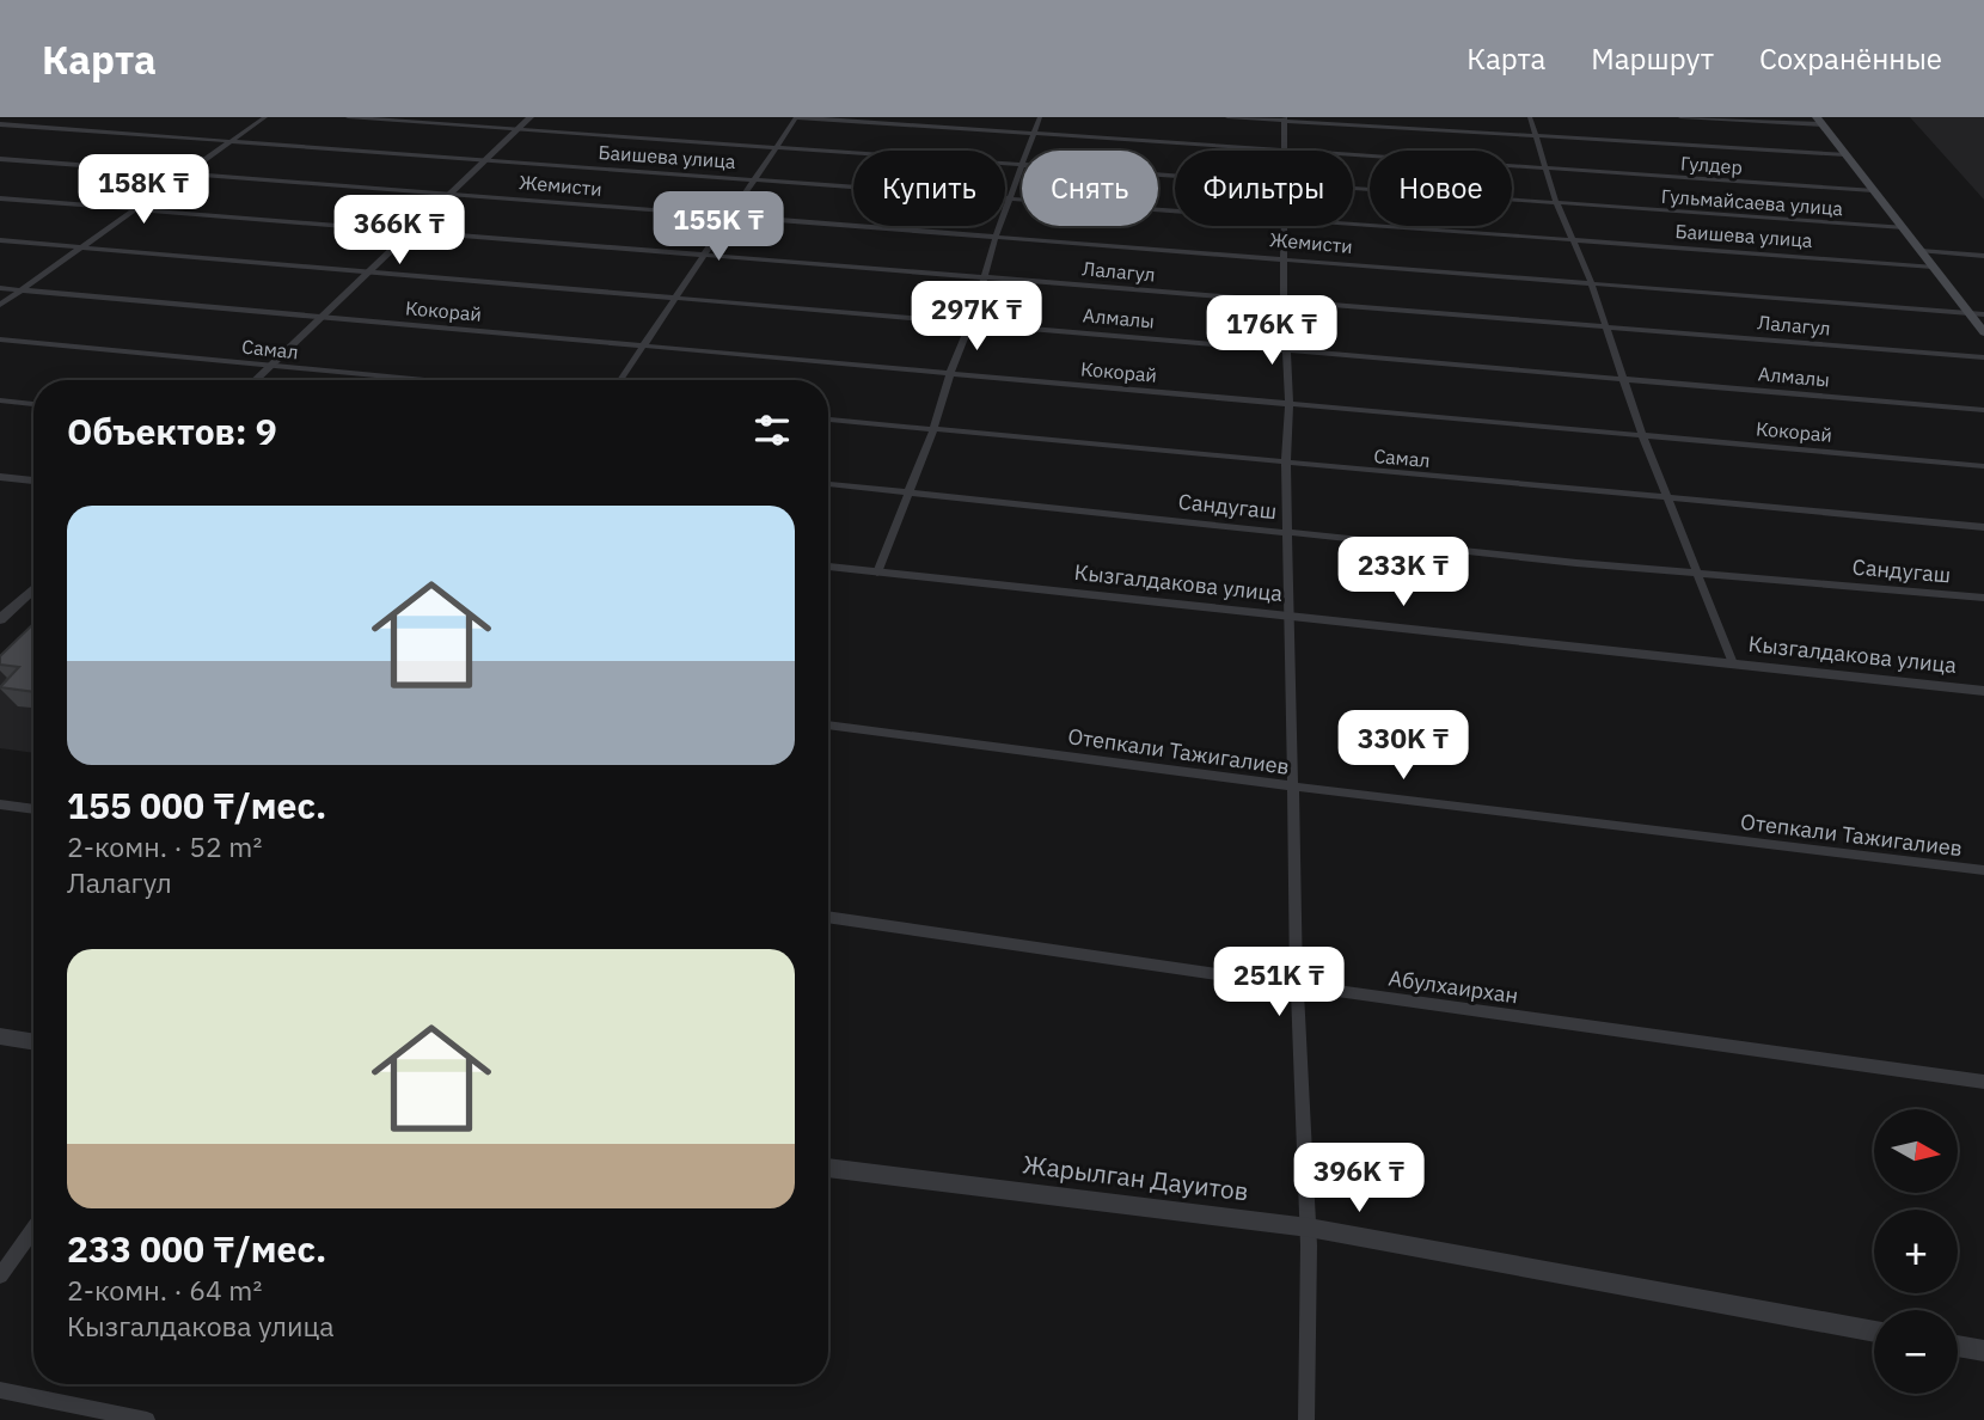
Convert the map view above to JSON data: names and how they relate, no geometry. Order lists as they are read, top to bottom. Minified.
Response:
{"streets":{"street":["Баишева улица","Гулдер","Жемисти","Гульмайсаева улица","Лалагул","Кокорай","Алмалы","Самал","Сандугаш","Кызгалдакова улица","Отепкали Тажигалиев","Абулхаирхан","Жарылган Дауитов"]},"north":"right","page":{"header":"Карта","nav":["Карта","Маршрут","Сохранённые"],"chip":["Купить","Снять","Фильтры","Новое"],"price":["158K ₸","155K ₸","366K ₸","297K ₸","176K ₸","233K ₸","330K ₸","251K ₸","396K ₸"],"heading":"Объектов: 9","list":[{"name":"155 000 ₸/мес.","note":"2-комн. · 52 m² · Лалагул"},{"name":"233 000 ₸/мес.","note":"2-комн. · 64 m² · Кызгалдакова улица"}],"map_buttons":["+","−"]}}
